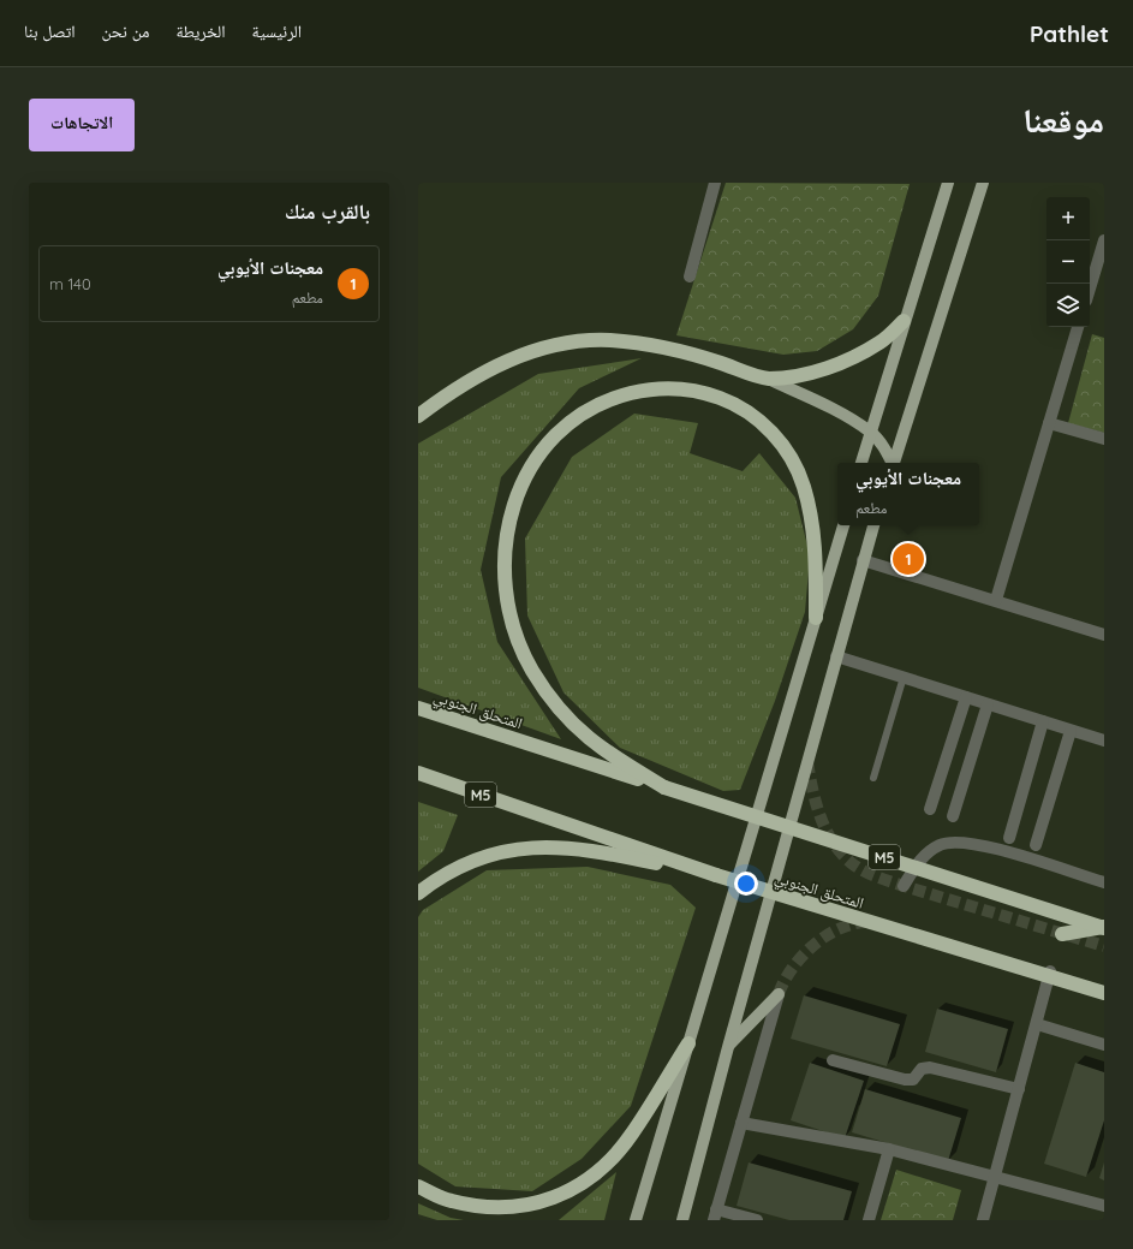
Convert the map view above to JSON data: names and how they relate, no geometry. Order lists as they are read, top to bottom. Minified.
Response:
{"streets":{"highway":["المتحلق الجنوبي","M5"]},"page":{"header":"Pathlet","nav":["الرئيسية","الخريطة","من نحن","اتصل بنا"],"title":"موقعنا","buttons":"الاتجاهات","heading":"بالقرب منك","map_buttons":["+","−"],"list":[{"mark":"1","name":"معجنات الأيوبي","note":"مطعم","value":"140 m"}],"popup":["معجنات الأيوبي","مطعم"],"pins":"1"}}
